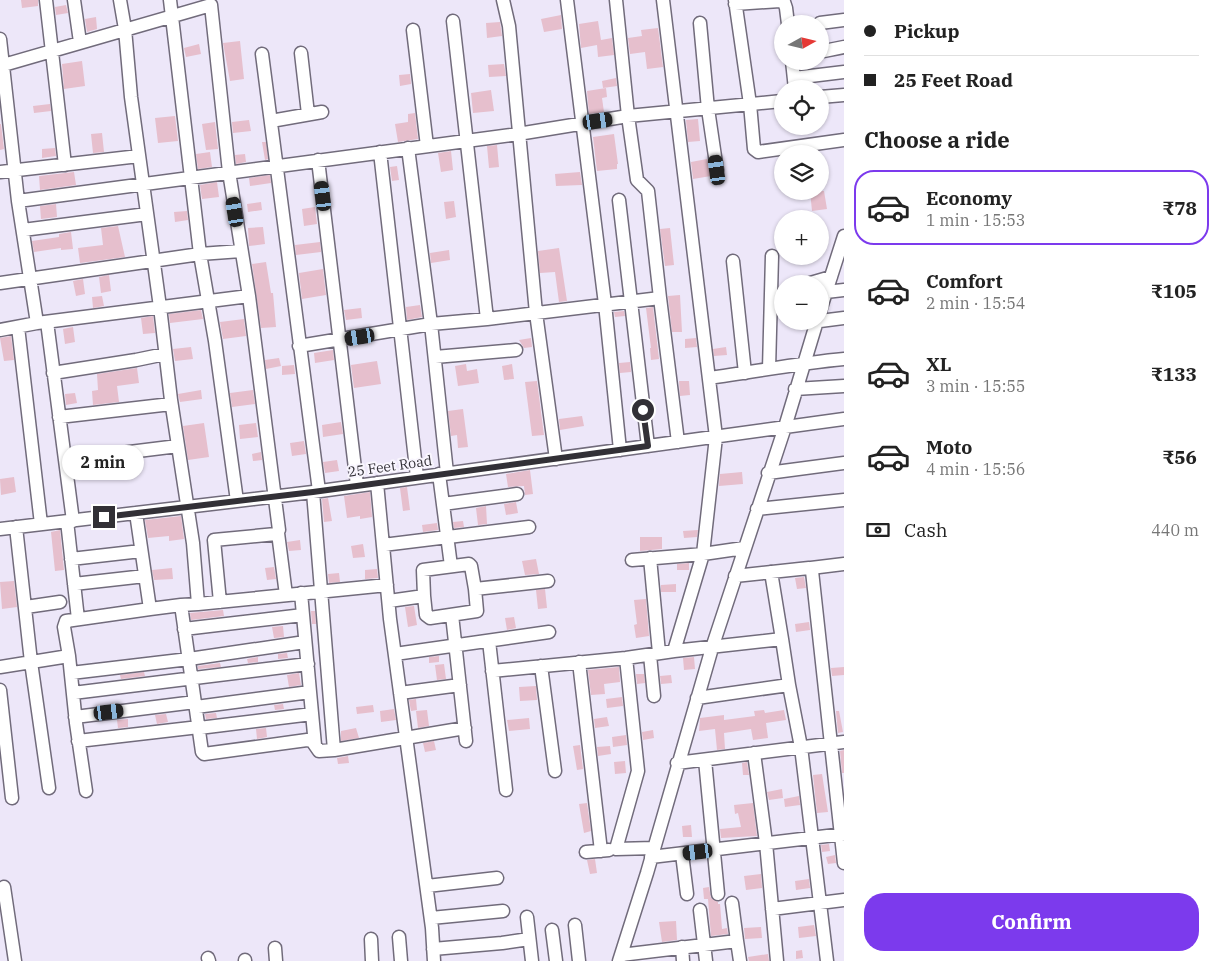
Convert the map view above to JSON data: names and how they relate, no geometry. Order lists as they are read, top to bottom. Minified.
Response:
{"streets":{"street":["25 Feet Road"]},"north":"right","page":{"banner":["Pickup","25 Feet Road"],"map_buttons":["+","−"],"heading":"Choose a ride","list":[{"name":"Economy","note":"1 min · 15:53","value":"₹78"},{"name":"Comfort","note":"2 min · 15:54","value":"₹105"},{"name":"XL","note":"3 min · 15:55","value":"₹133"},{"name":"Moto","note":"4 min · 15:56","value":"₹56"}],"bubble":"2 min","pay":["Cash","440 m"],"buttons":"Confirm"}}
